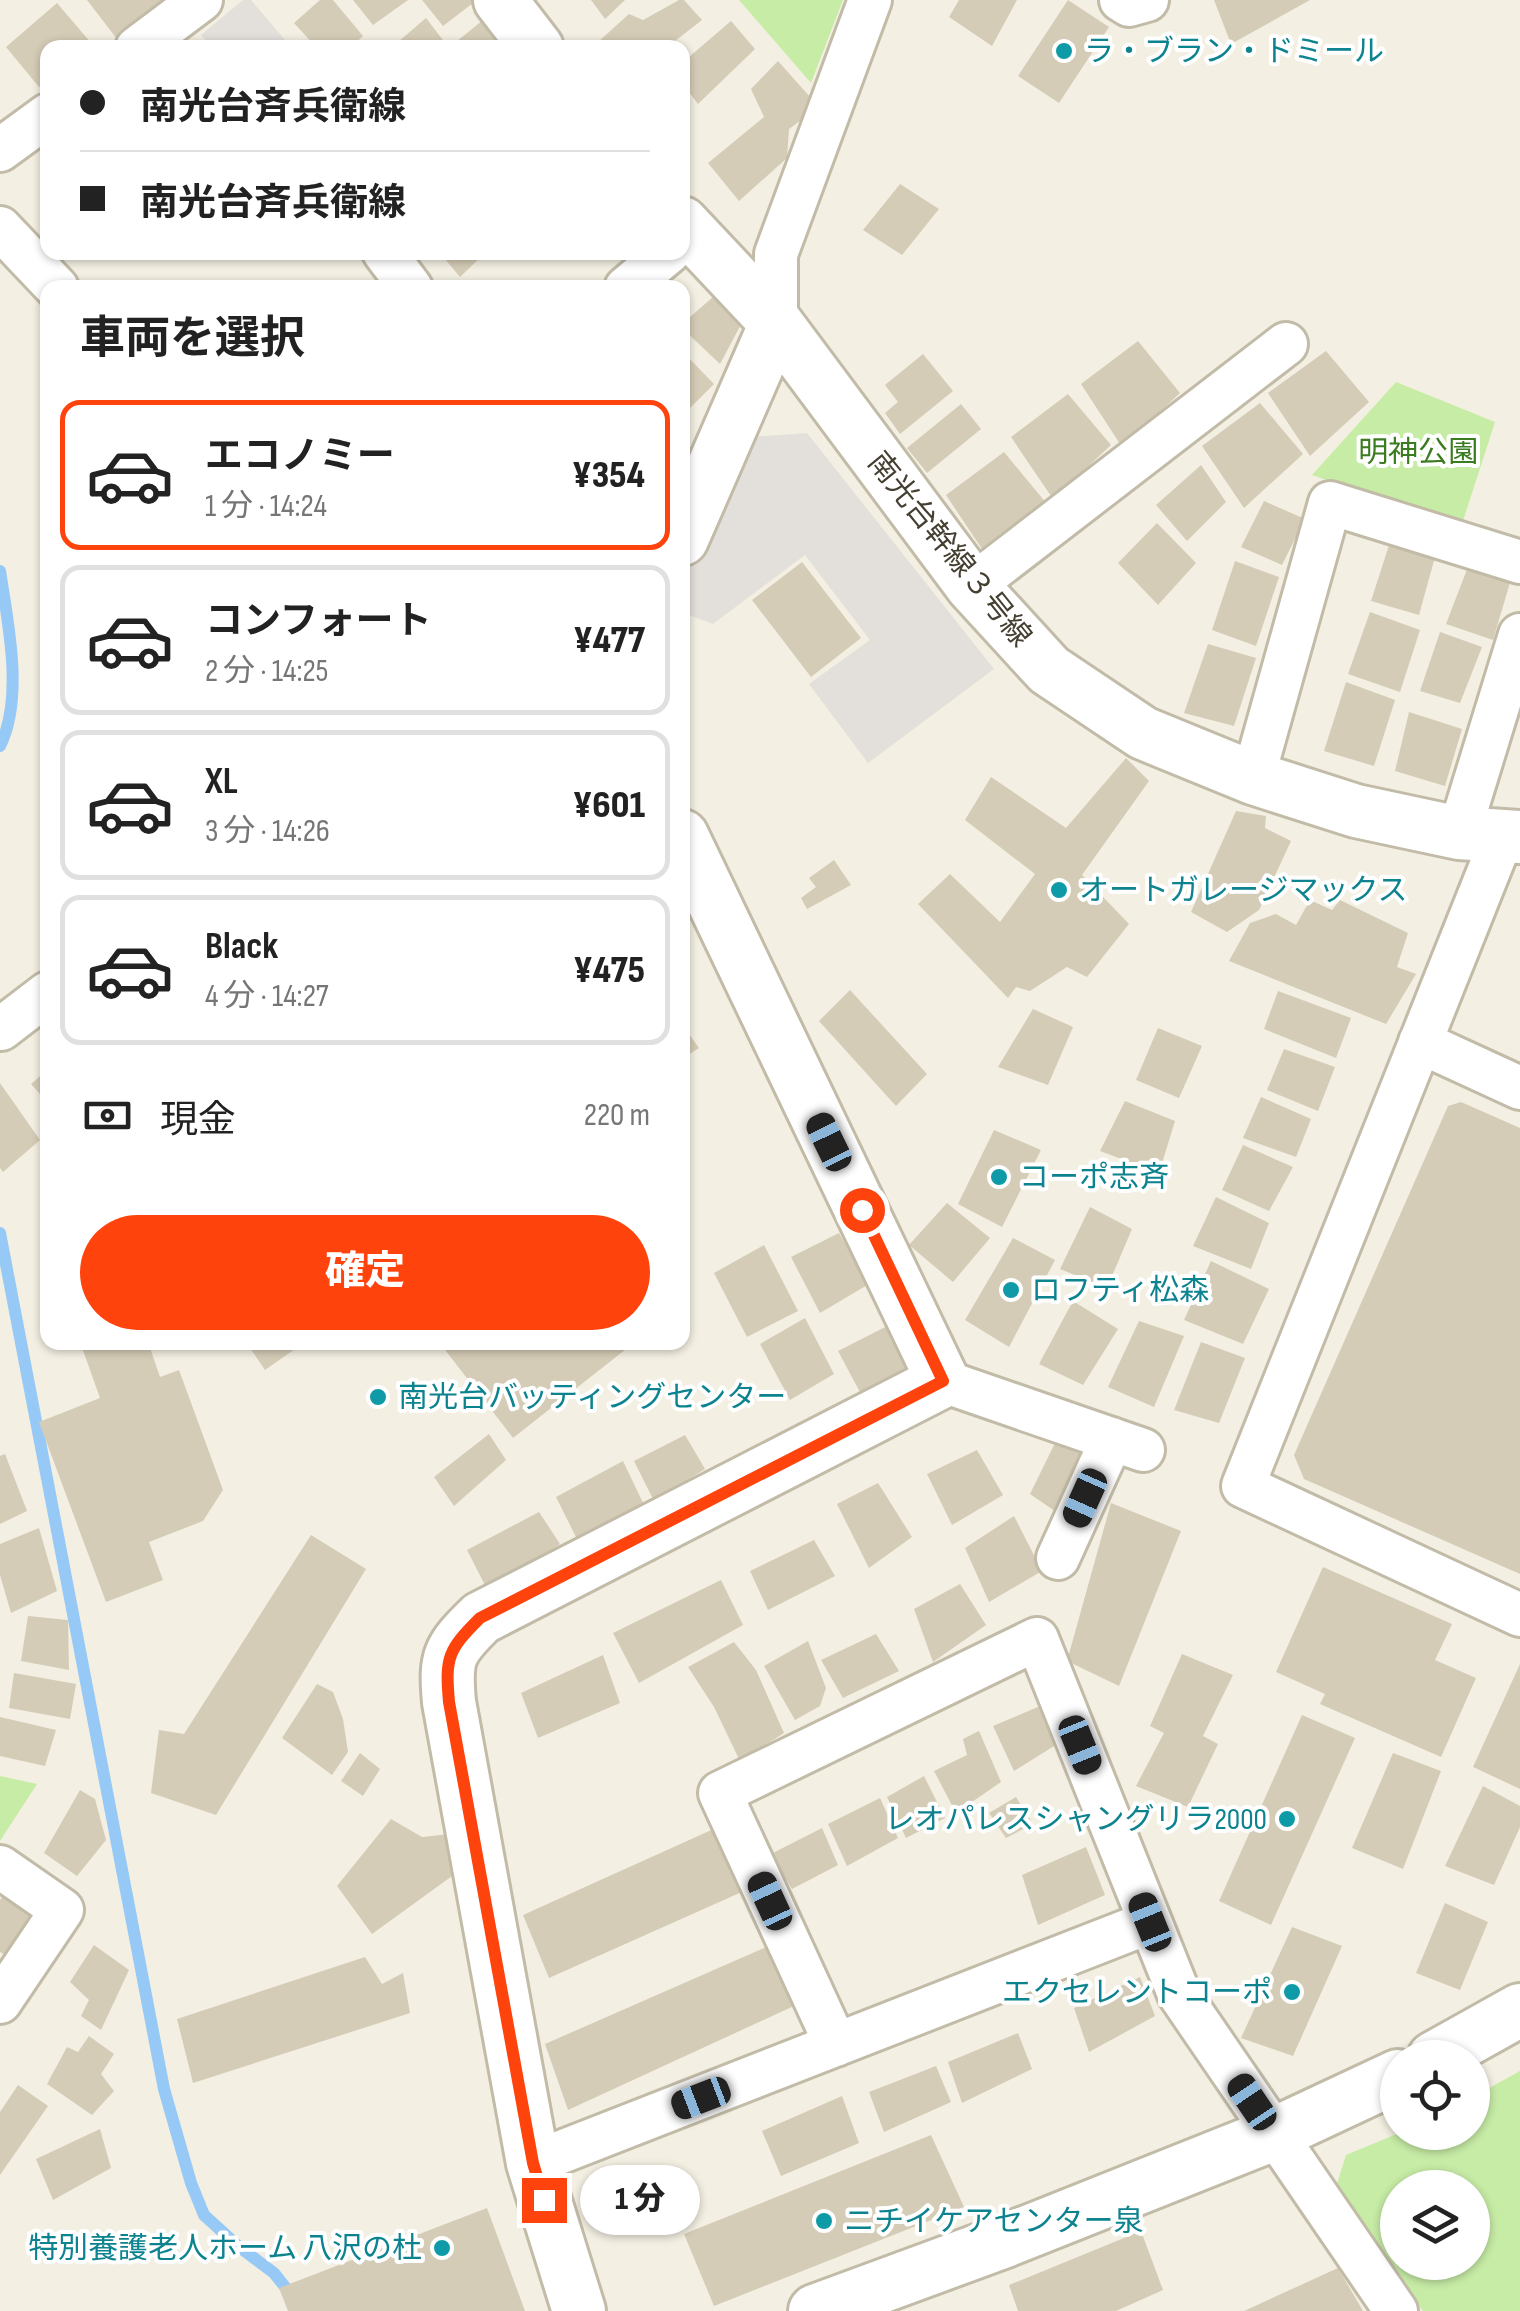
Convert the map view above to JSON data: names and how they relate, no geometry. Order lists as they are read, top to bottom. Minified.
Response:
{"streets":{"street":["南光台幹線３号線"]},"parks":["明神公園"],"places":["ラ・ブラン・ドミール","オートガレージマックス","コーポ志斉","ロフティ松森","南光台バッティングセンター","レオパレスシャングリラ2000","エクセレントコーポ","ニチイケアセンター泉","特別養護老人ホーム 八沢の杜"],"page":{"banner":["南光台斉兵衛線","南光台斉兵衛線"],"heading":"車両を選択","list":[{"name":"エコノミー","note":"1 分 · 14:24","value":"¥354"},{"name":"コンフォート","note":"2 分 · 14:25","value":"¥477"},{"name":"XL","note":"3 分 · 14:26","value":"¥601"},{"name":"Black","note":"4 分 · 14:27","value":"¥475"}],"pay":["現金","220 m"],"buttons":"確定","bubble":"1 分"}}
